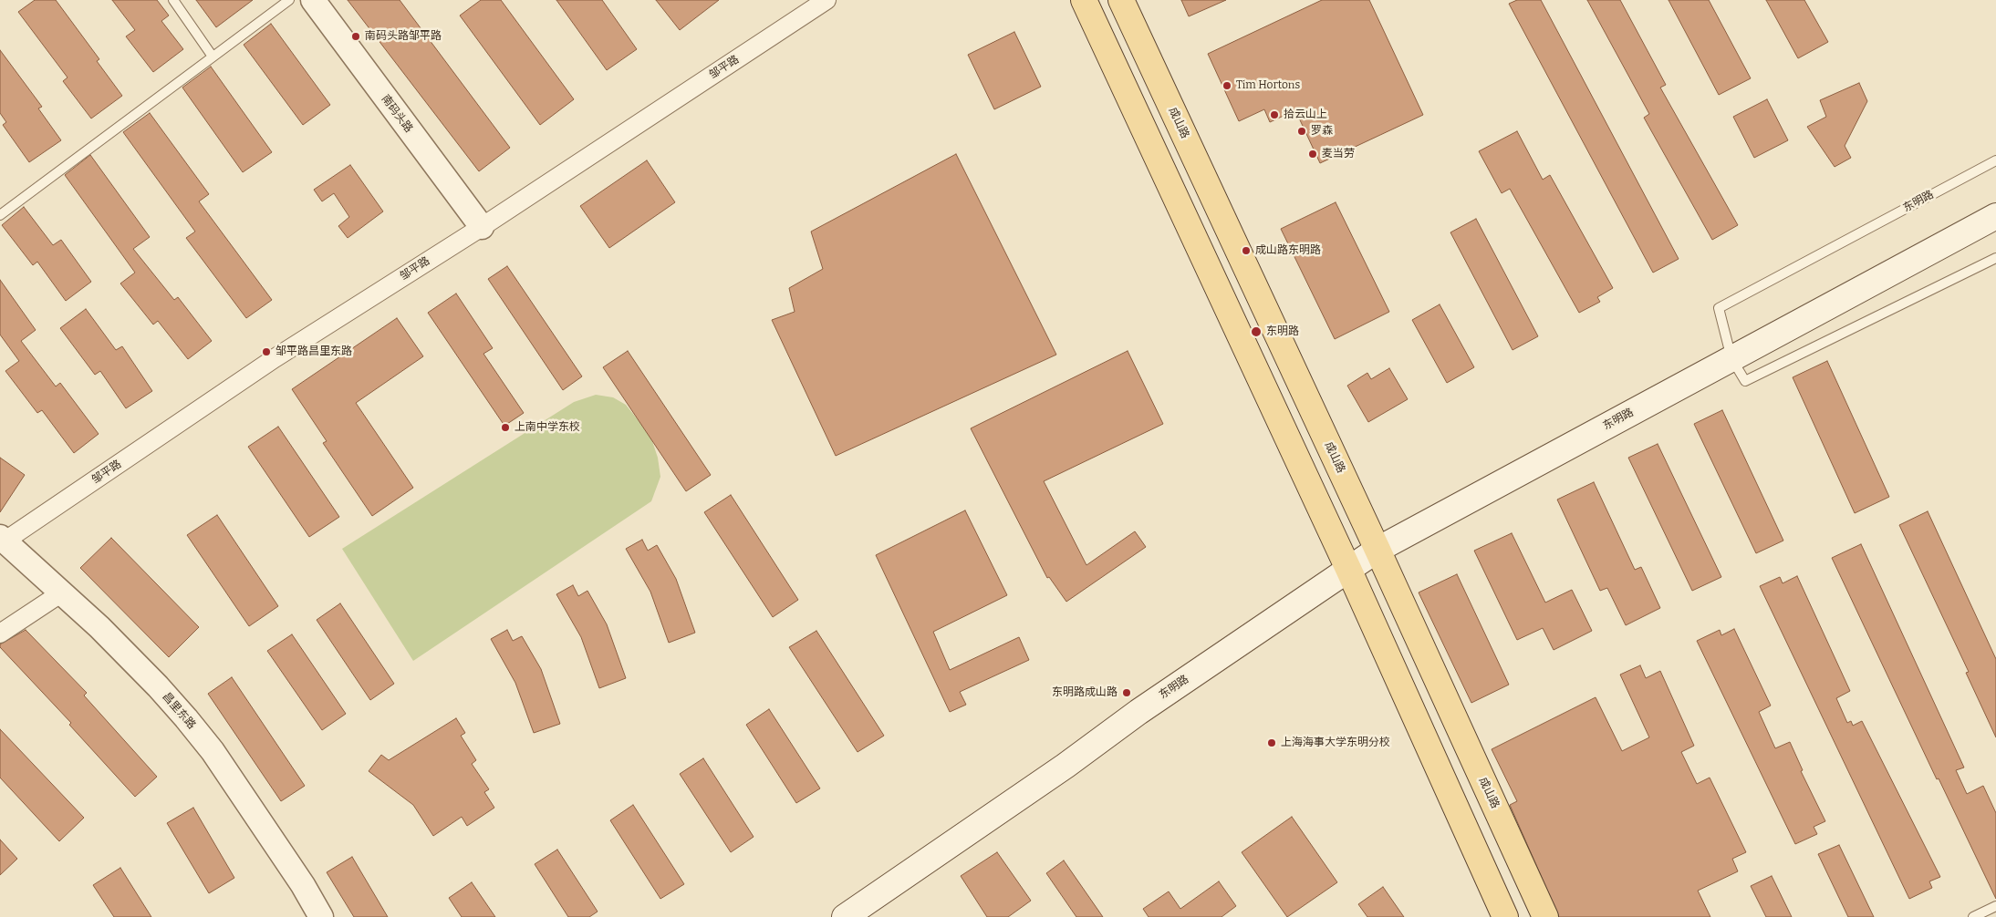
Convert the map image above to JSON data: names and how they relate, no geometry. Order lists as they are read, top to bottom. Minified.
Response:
{"streets":{"main road":["成山路","东明路"],"street":["邹平路","南码头路","昌里东路"]},"crossings":[["邹平路","南码头路"],["邹平路","昌里东路"],["成山路","东明路"]],"places":["南码头路邹平路","Tim Hortons","拾云山上","罗森","麦当劳","成山路东明路","东明路","邹平路昌里东路","上南中学东校","东明路成山路","上海海事大学东明分校"]}
